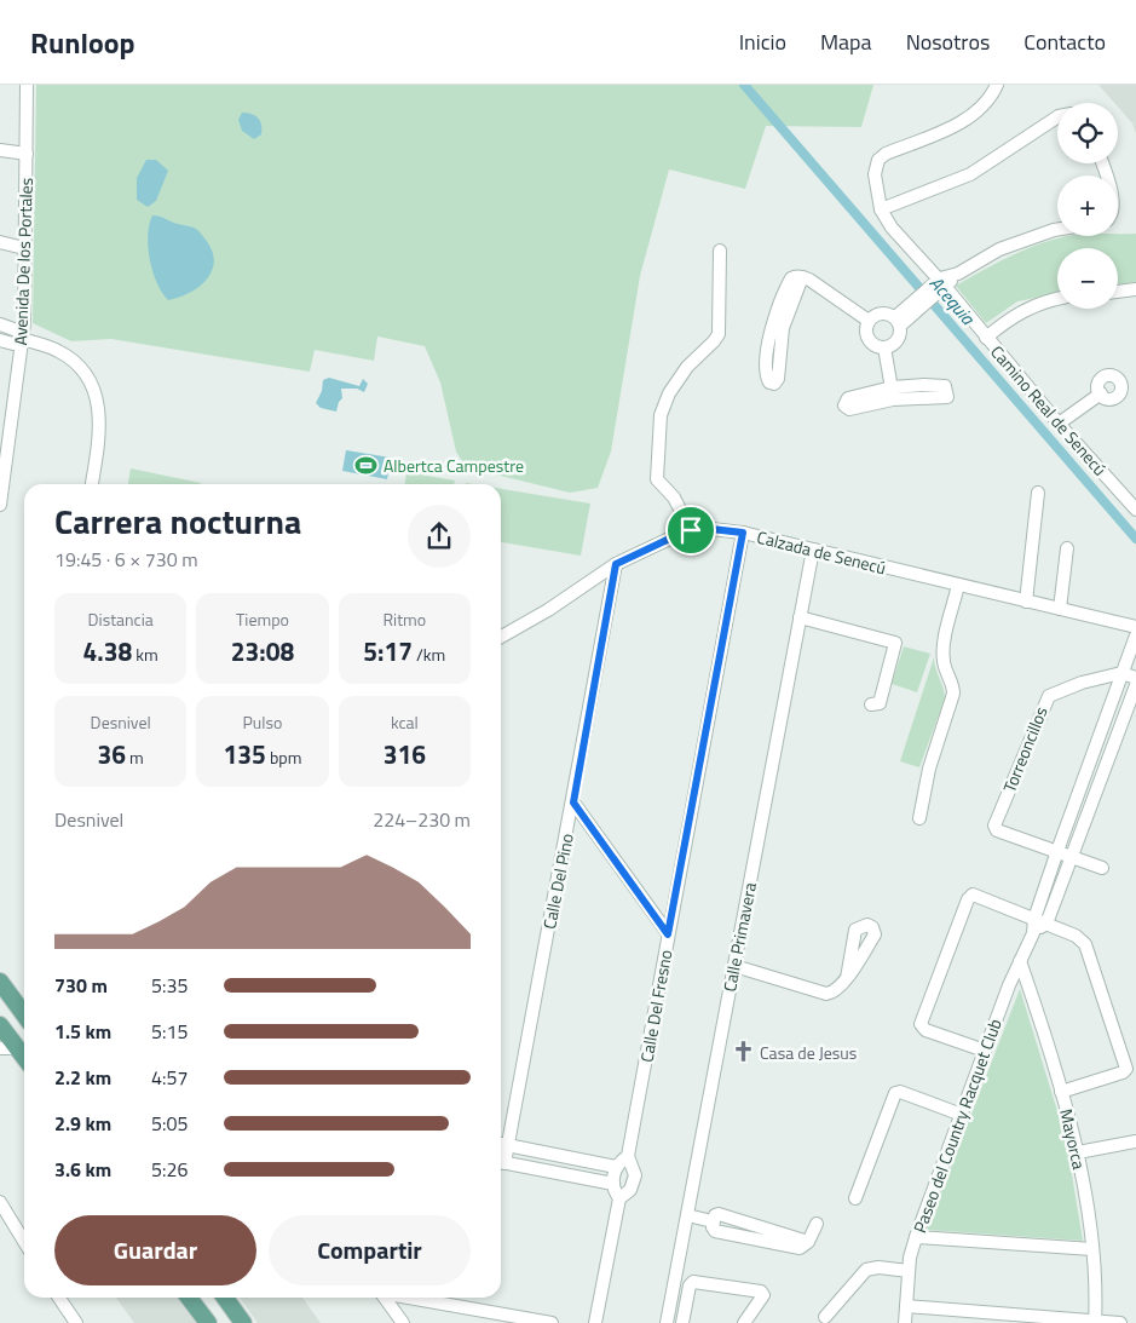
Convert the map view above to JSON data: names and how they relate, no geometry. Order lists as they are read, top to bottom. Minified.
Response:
{"streets":{"street":["Avenida De los Portales","Camino Real de Senecú","Calzada de Senecú","Torreoncillos","Calle Del Pino","Calle Primavera","Calle Del Fresno","Paseo del Country Racquet Club","Mayorca"]},"crossings":[["Calzada de Senecú","Calle Del Pino"],["Calzada de Senecú","Calle Primavera"],["Calzada de Senecú","Calle Del Fresno"],["Paseo del Country Racquet Club","Mayorca"]],"water":["Acequia"],"places":{"sports":["Albertca Campestre"],"church":["Casa de Jesus"]},"page":{"header":"Runloop","nav":["Inicio","Mapa","Nosotros","Contacto"],"map_buttons":["+","−"],"heading":["Carrera nocturna","19:45 · 6 × 730 m"],"stats":[["Distancia","4.38 km"],["Tiempo","23:08"],["Ritmo","5:17 /km"],["Desnivel","36 m"],["Pulso","135 bpm"],["kcal","316"]],"chart":["Desnivel","224–230 m"],"list":[{"name":"730 m","note":"5:35"},{"name":"1.5 km","note":"5:15"},{"name":"2.2 km","note":"4:57"},{"name":"2.9 km","note":"5:05"},{"name":"3.6 km","note":"5:26"}],"buttons":["Guardar","Compartir"]}}
